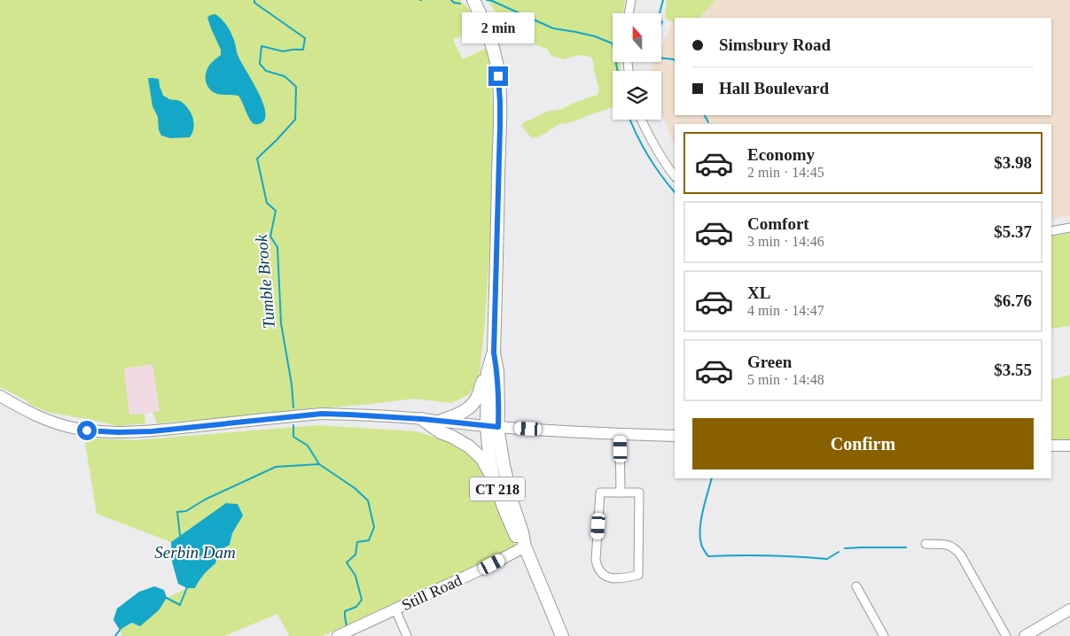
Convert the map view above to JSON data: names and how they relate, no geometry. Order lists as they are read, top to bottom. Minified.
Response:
{"streets":{"main road":["CT 218","Still Road"]},"crossings":[["CT 218","Still Road"]],"water":["Tumble Brook","Serbin Dam"],"north":"top","page":{"bubble":"2 min","banner":["Simsbury Road","Hall Boulevard"],"list":[{"name":"Economy","note":"2 min · 14:45","value":"$3.98"},{"name":"Comfort","note":"3 min · 14:46","value":"$5.37"},{"name":"XL","note":"4 min · 14:47","value":"$6.76"},{"name":"Green","note":"5 min · 14:48","value":"$3.55"}],"buttons":"Confirm"}}
